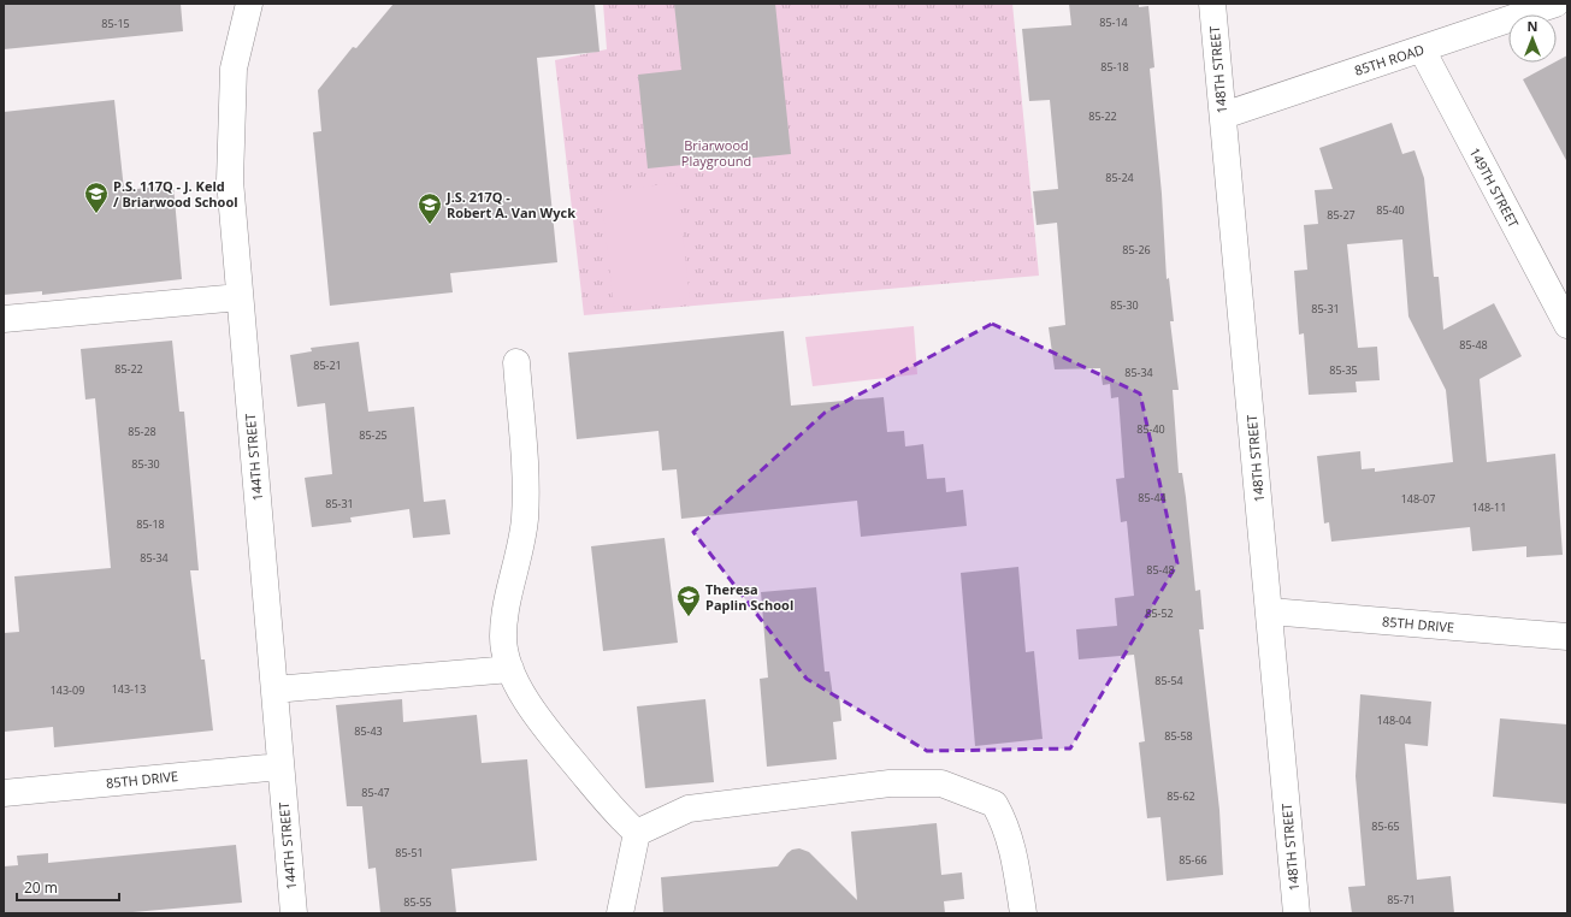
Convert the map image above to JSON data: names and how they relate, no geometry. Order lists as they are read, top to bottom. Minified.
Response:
{"streets":{"street":["85TH ROAD","148TH STREET","149TH STREET","144TH STREET","85TH DRIVE"]},"crossings":[["85TH ROAD","148TH STREET"],["85TH ROAD","149TH STREET"],["148TH STREET","85TH DRIVE"],["144TH STREET","85TH DRIVE"]],"parks":["Briarwood Playground"],"places":{"school or university":["P.S. 117Q - J. Keld / Briarwood School","J.S. 217Q - Robert A. Van Wyck","Theresa Paplin School"]},"house_numbers":["85-14","85-15","85-18","85-22","85-24","85-40","85-27","85-26","85-30","85-31","85-48","85-21","85-22","85-35","85-34","85-40","85-28","85-25","85-30","85-44","148-07","85-31","148-11","85-18","85-34","85-48","85-52","85-54","143-13","143-09","148-04","85-43","85-58","85-47","85-62","85-65","85-51","85-66","85-71","85-55"],"scale_bar":"20 m","north":"top"}
